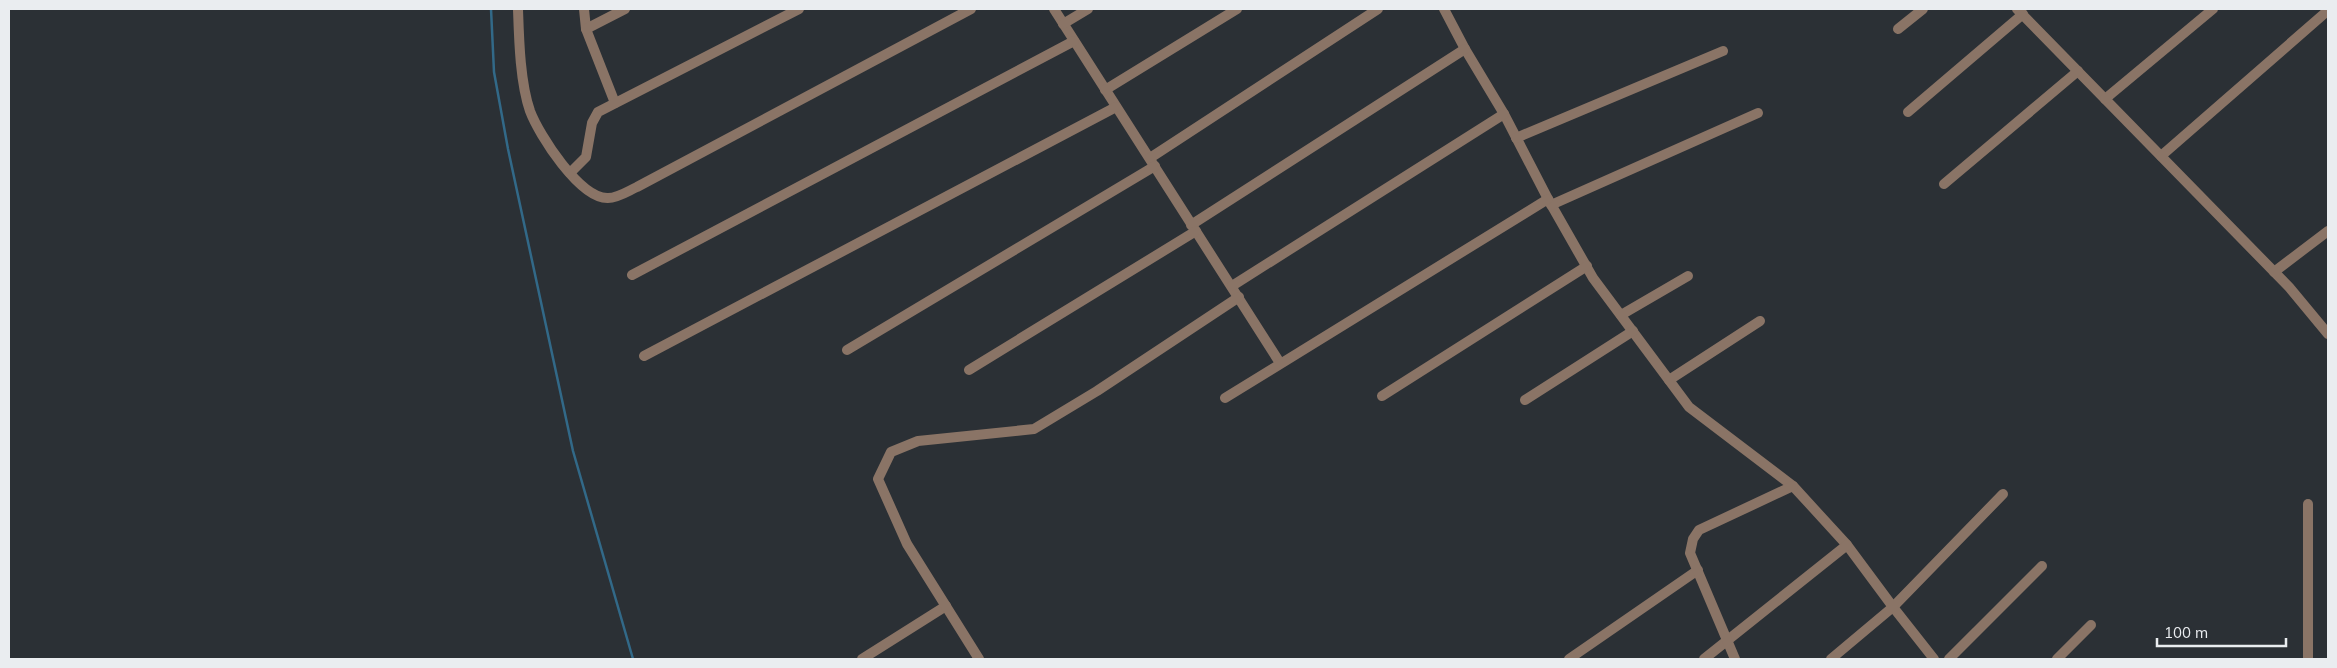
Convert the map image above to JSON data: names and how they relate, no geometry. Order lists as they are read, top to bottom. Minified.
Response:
{"scale_bar":"100 m"}
